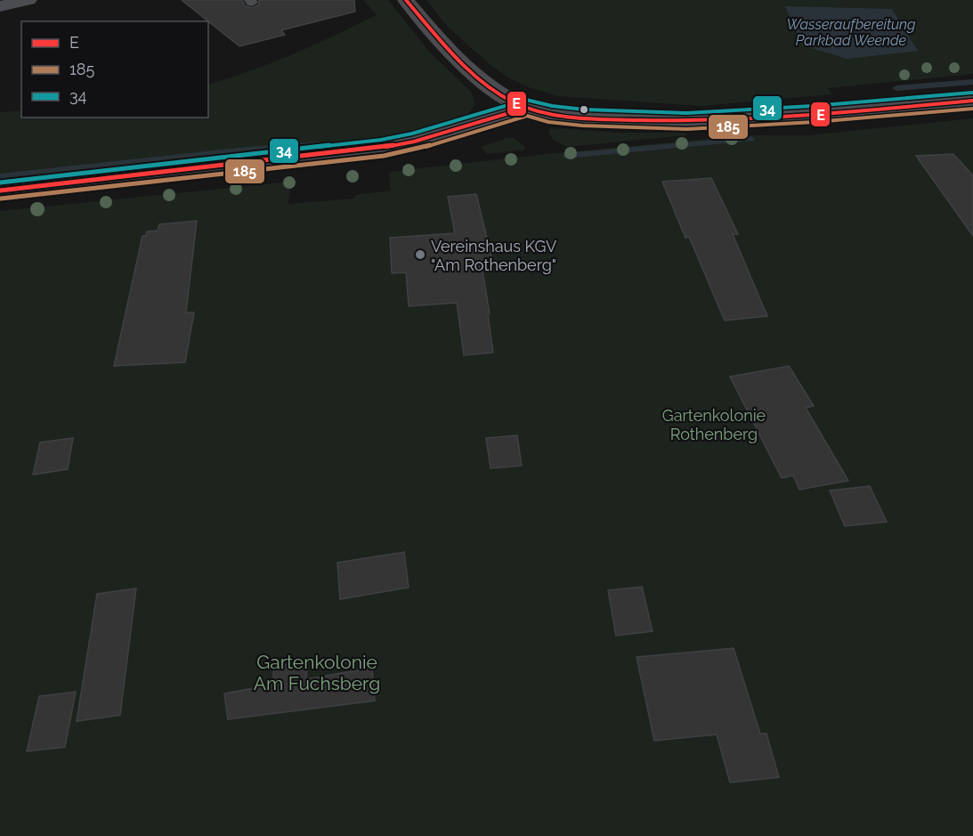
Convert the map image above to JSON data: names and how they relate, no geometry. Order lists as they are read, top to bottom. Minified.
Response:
{"water":["Wasseraufbereitung Parkbad Weende"],"parks":["Gartenkolonie Rothenberg","Gartenkolonie Am Fuchsberg"],"places":["Vereinshaus KGV \"Am Rothenberg\""],"lines":["transit line E","transit line 34","transit line 185"],"legend":["E","185","34"]}
